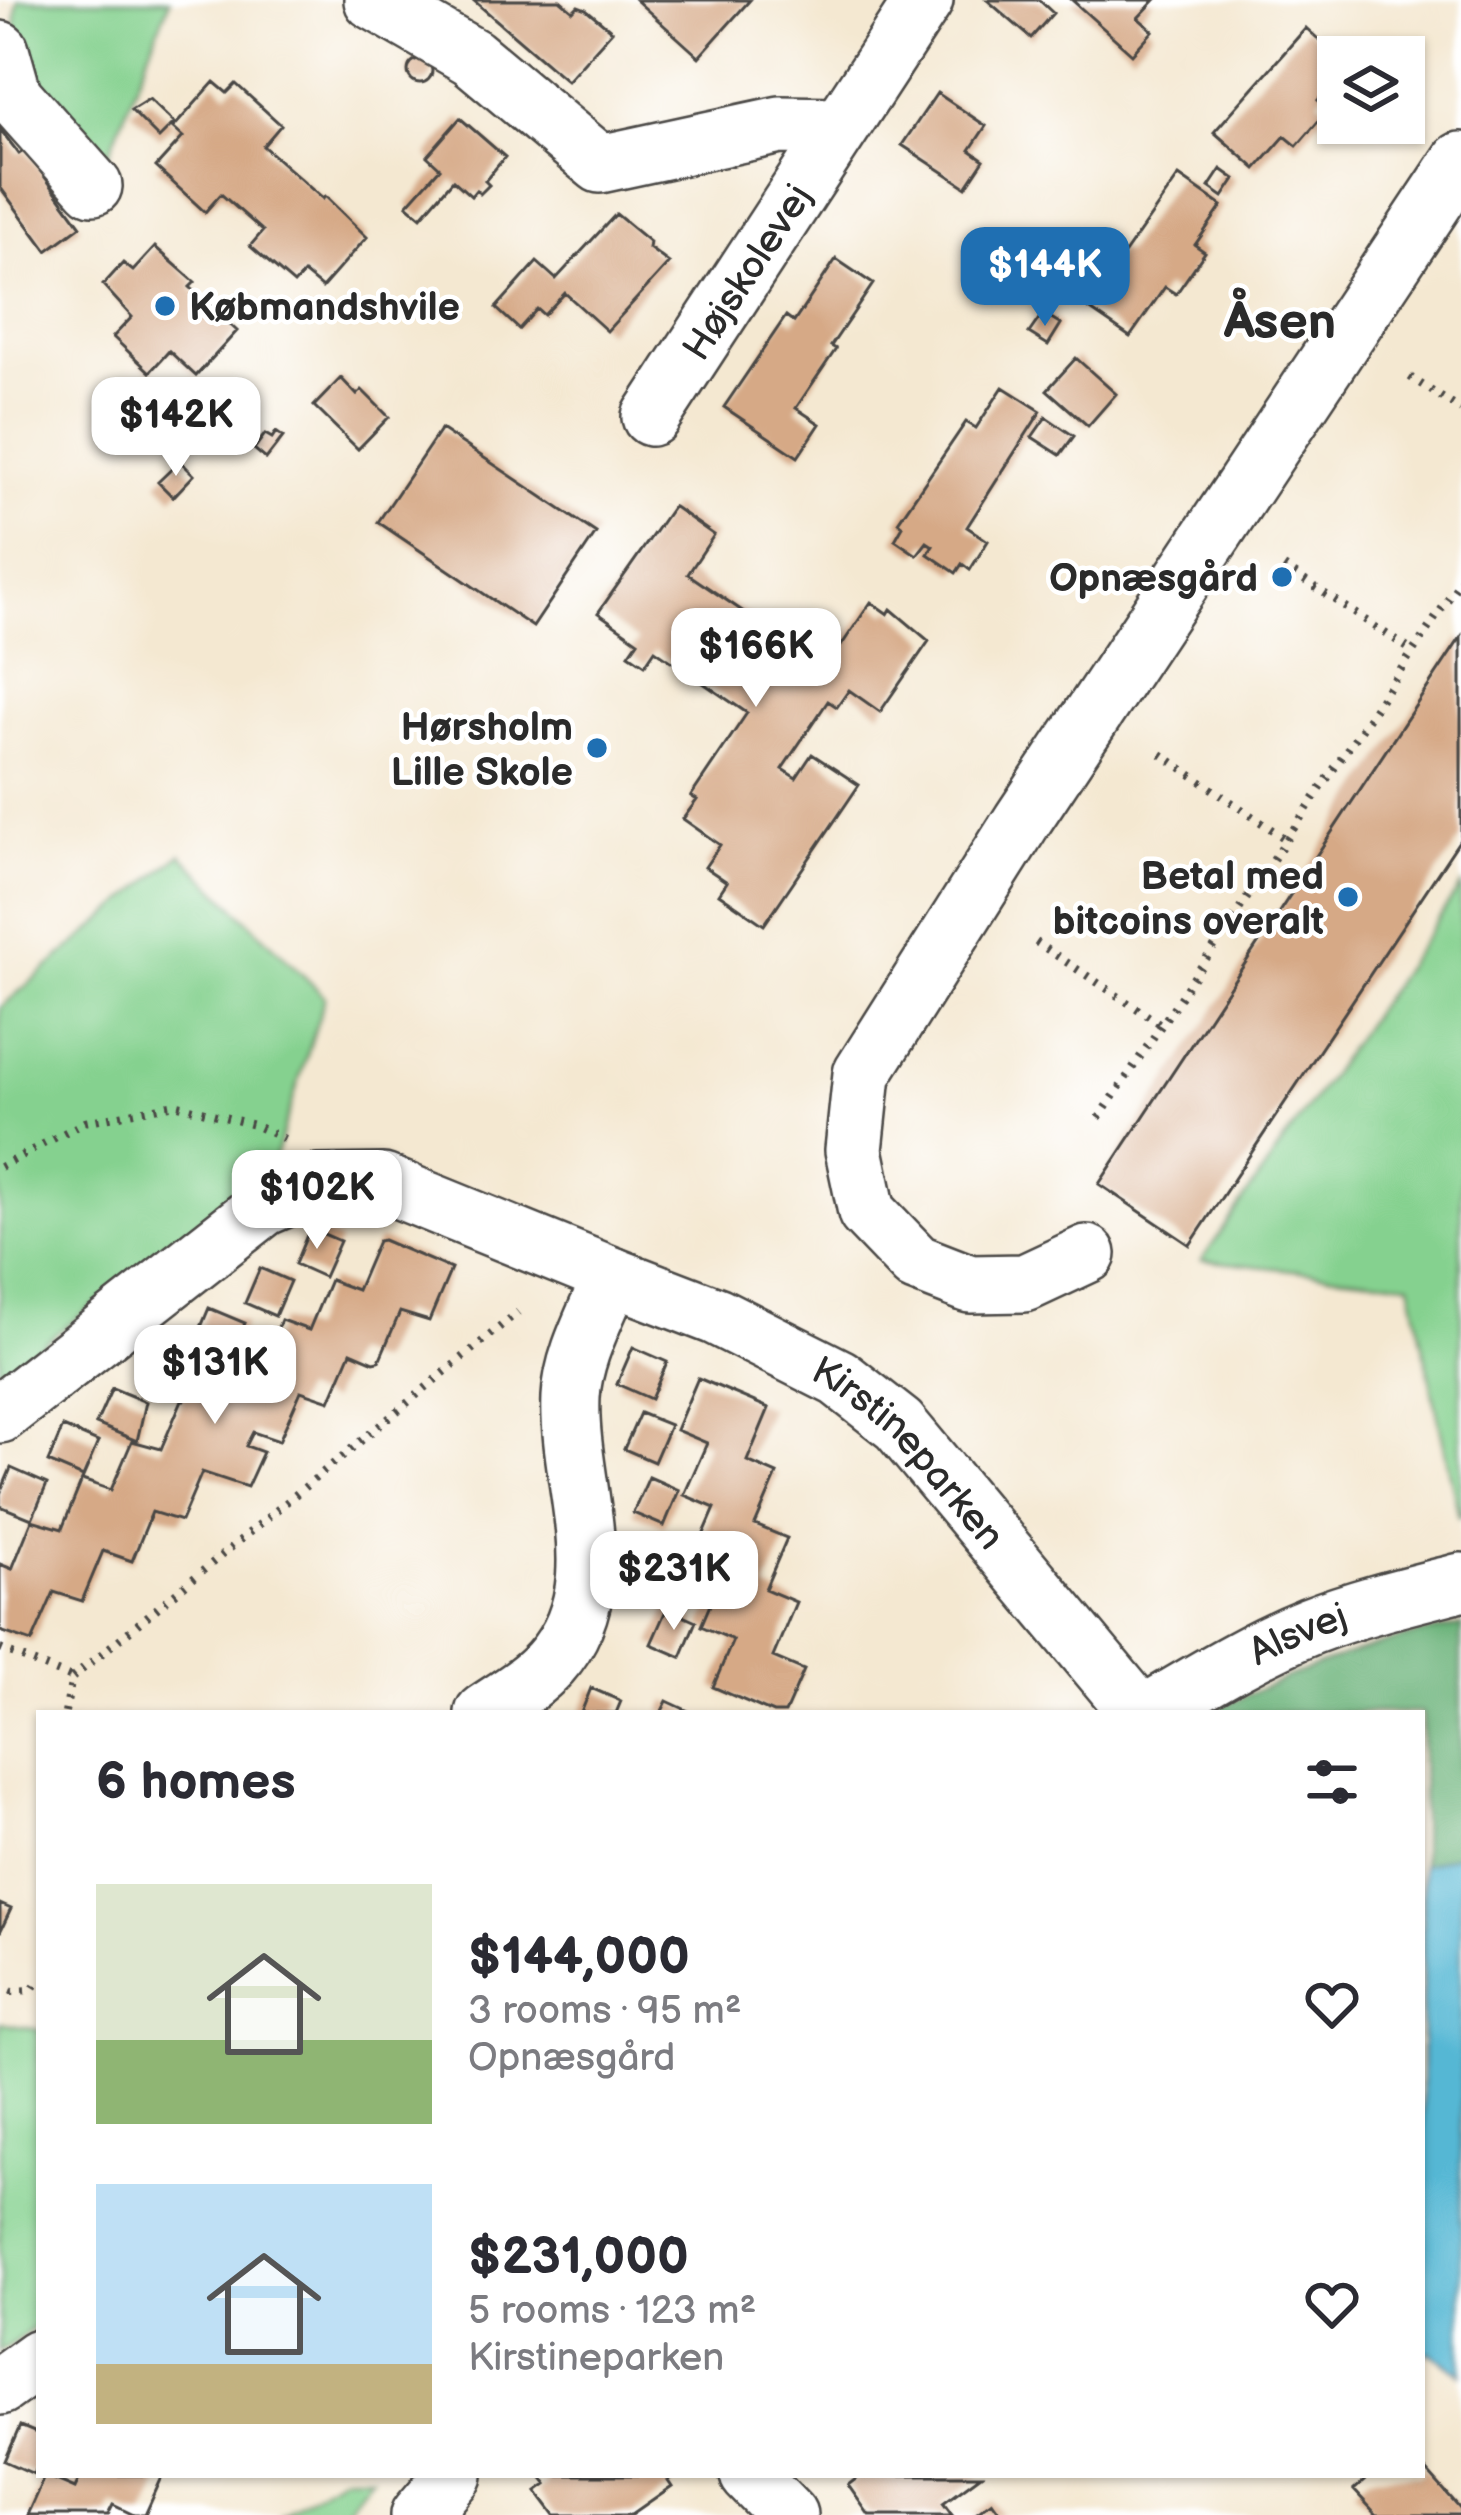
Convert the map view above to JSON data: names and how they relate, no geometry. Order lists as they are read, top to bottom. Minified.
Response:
{"streets":{"street":["Højskolevej","Kirstineparken","Alsvej"]},"districts":["Åsen"],"places":["Købmandshvile","Opnæsgård","Hørsholm Lille Skole","Betal med bitcoins overalt"],"page":{"price":["$144K","$142K","$166K","$102K","$131K","$231K"],"heading":"6 homes","list":[{"name":"$144,000","note":"3 rooms · 95 m² · Opnæsgård"},{"name":"$231,000","note":"5 rooms · 123 m² · Kirstineparken"}]}}
